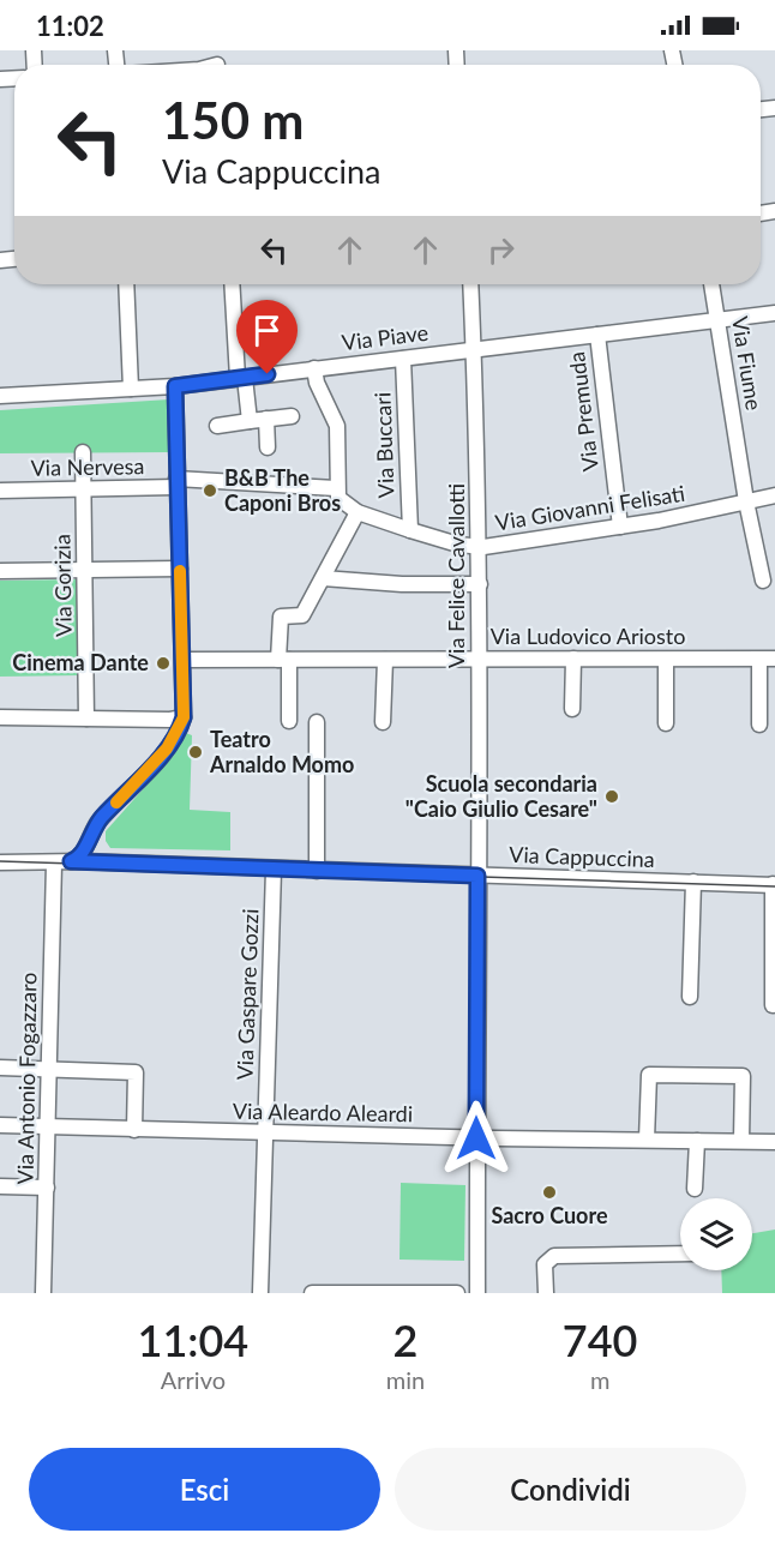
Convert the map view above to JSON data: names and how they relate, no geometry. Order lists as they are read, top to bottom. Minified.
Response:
{"streets":{"street":["Via Piave","Via Fiume","Via Premuda","Via Buccari","Via Nervesa","Via Giovanni Felisati","Via Felice Cavallotti","Via Gorizia","Via Ludovico Ariosto","Via Cappuccina","Via Gaspare Gozzi","Via Antonio Fogazzaro","Via Aleardo Aleardi"]},"crossings":[["Via Piave","Via Fiume"],["Via Piave","Via Premuda"],["Via Piave","Via Buccari"],["Via Piave","Via Felice Cavallotti"],["Via Fiume","Via Giovanni Felisati"],["Via Premuda","Via Giovanni Felisati"],["Via Buccari","Via Giovanni Felisati"],["Via Nervesa","Via Giovanni Felisati"],["Via Nervesa","Via Gorizia"],["Via Giovanni Felisati","Via Felice Cavallotti"],["Via Felice Cavallotti","Via Ludovico Ariosto"],["Via Felice Cavallotti","Via Cappuccina"],["Via Felice Cavallotti","Via Aleardo Aleardi"],["Via Cappuccina","Via Gaspare Gozzi"],["Via Cappuccina","Via Antonio Fogazzaro"],["Via Gaspare Gozzi","Via Aleardo Aleardi"],["Via Antonio Fogazzaro","Via Aleardo Aleardi"]],"places":["B&B The Caponi Bros","Cinema Dante","Teatro Arnaldo Momo","Scuola secondaria \"Caio Giulio Cesare\"","Sacro Cuore"],"page":{"status":"11:02","turn":["150 m","Via Cappuccina"],"eta":["11:04","Arrivo","2","min","740","m"],"buttons":["Esci","Condividi"]}}
